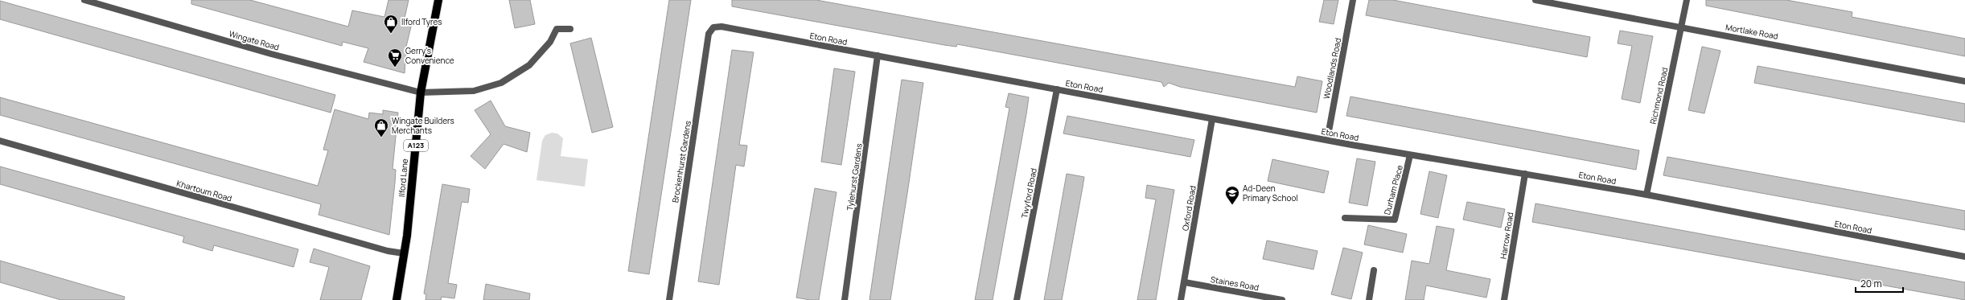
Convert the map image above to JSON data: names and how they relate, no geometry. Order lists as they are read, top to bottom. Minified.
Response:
{"streets":{"main road":["A123","Ilford Lane"],"street":["Mortlake Road","Eton Road","Wingate Road","Woodlands Road","Richmond Road","Brockenhurst Gardens","Tylehurst Gardens","Durham Place","Khartoum Road","Twyford Road","Oxford Road","Harrow Road","Staines Road"]},"crossings":[["Mortlake Road","Richmond Road"],["Eton Road","Woodlands Road"],["Eton Road","Richmond Road"],["Eton Road","Brockenhurst Gardens"],["Eton Road","Tylehurst Gardens"],["Eton Road","Durham Place"],["Eton Road","Twyford Road"],["Eton Road","Oxford Road"],["Eton Road","Harrow Road"],["Wingate Road","Ilford Lane"],["Ilford Lane","Khartoum Road"],["Oxford Road","Staines Road"]],"places":{"shop":["Ilford Tyres","Wingate Builders Merchants"],"supermarket":["Gerry's Convenience"],"school or university":["Ad-Deen Primary School"]},"scale_bar":"20 m"}
